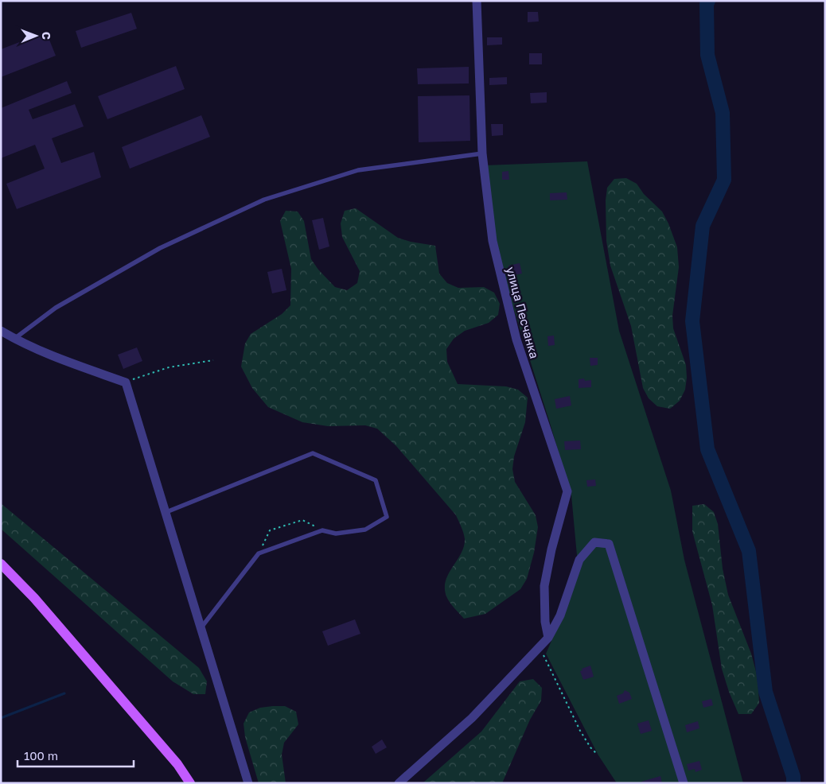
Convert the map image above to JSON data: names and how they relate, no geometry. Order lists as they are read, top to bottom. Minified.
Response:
{"streets":{"street":["улица Песчанка"]},"scale_bar":"100 m","north":"right"}
